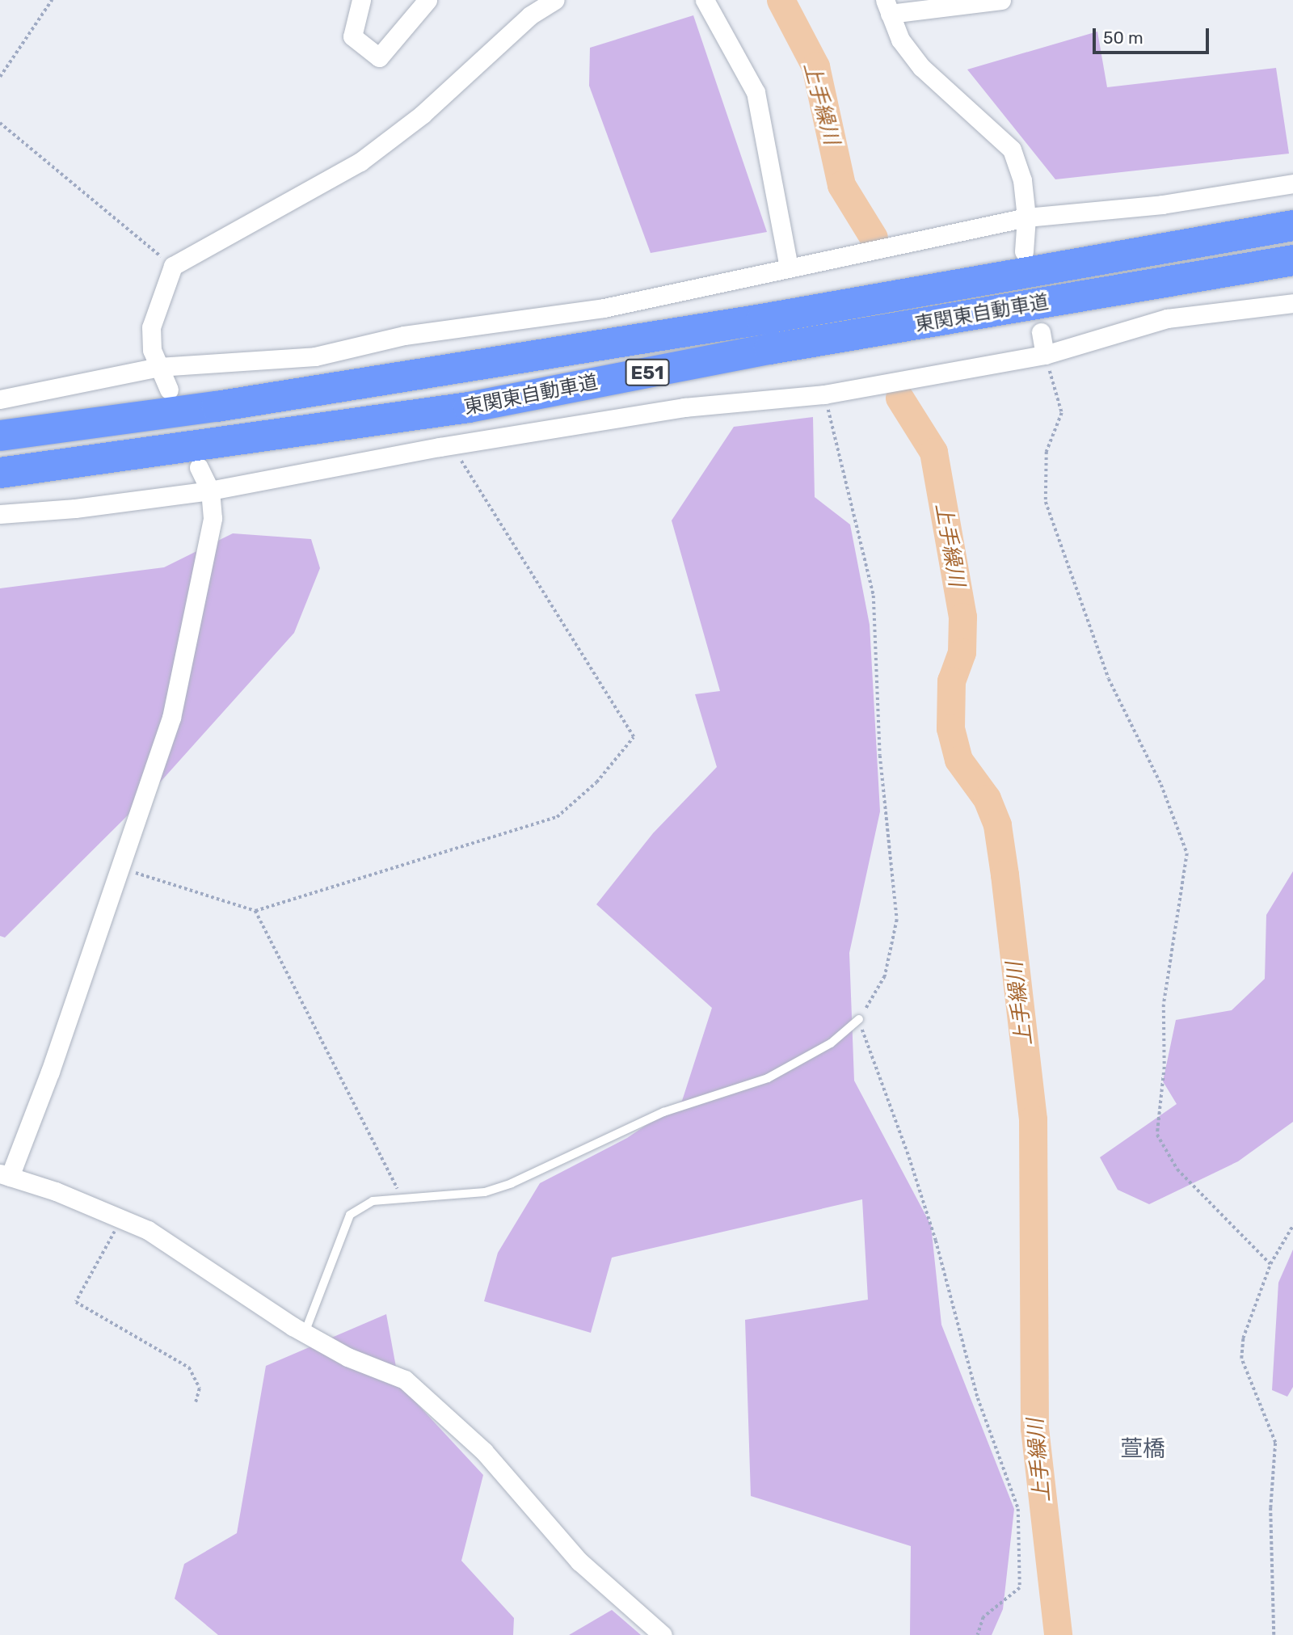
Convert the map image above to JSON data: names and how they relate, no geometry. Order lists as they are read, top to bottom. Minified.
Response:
{"streets":{"highway":["東関東自動車道","E51"]},"districts":["萱橋"],"water":["上手繰川"],"scale_bar":"50 m"}
